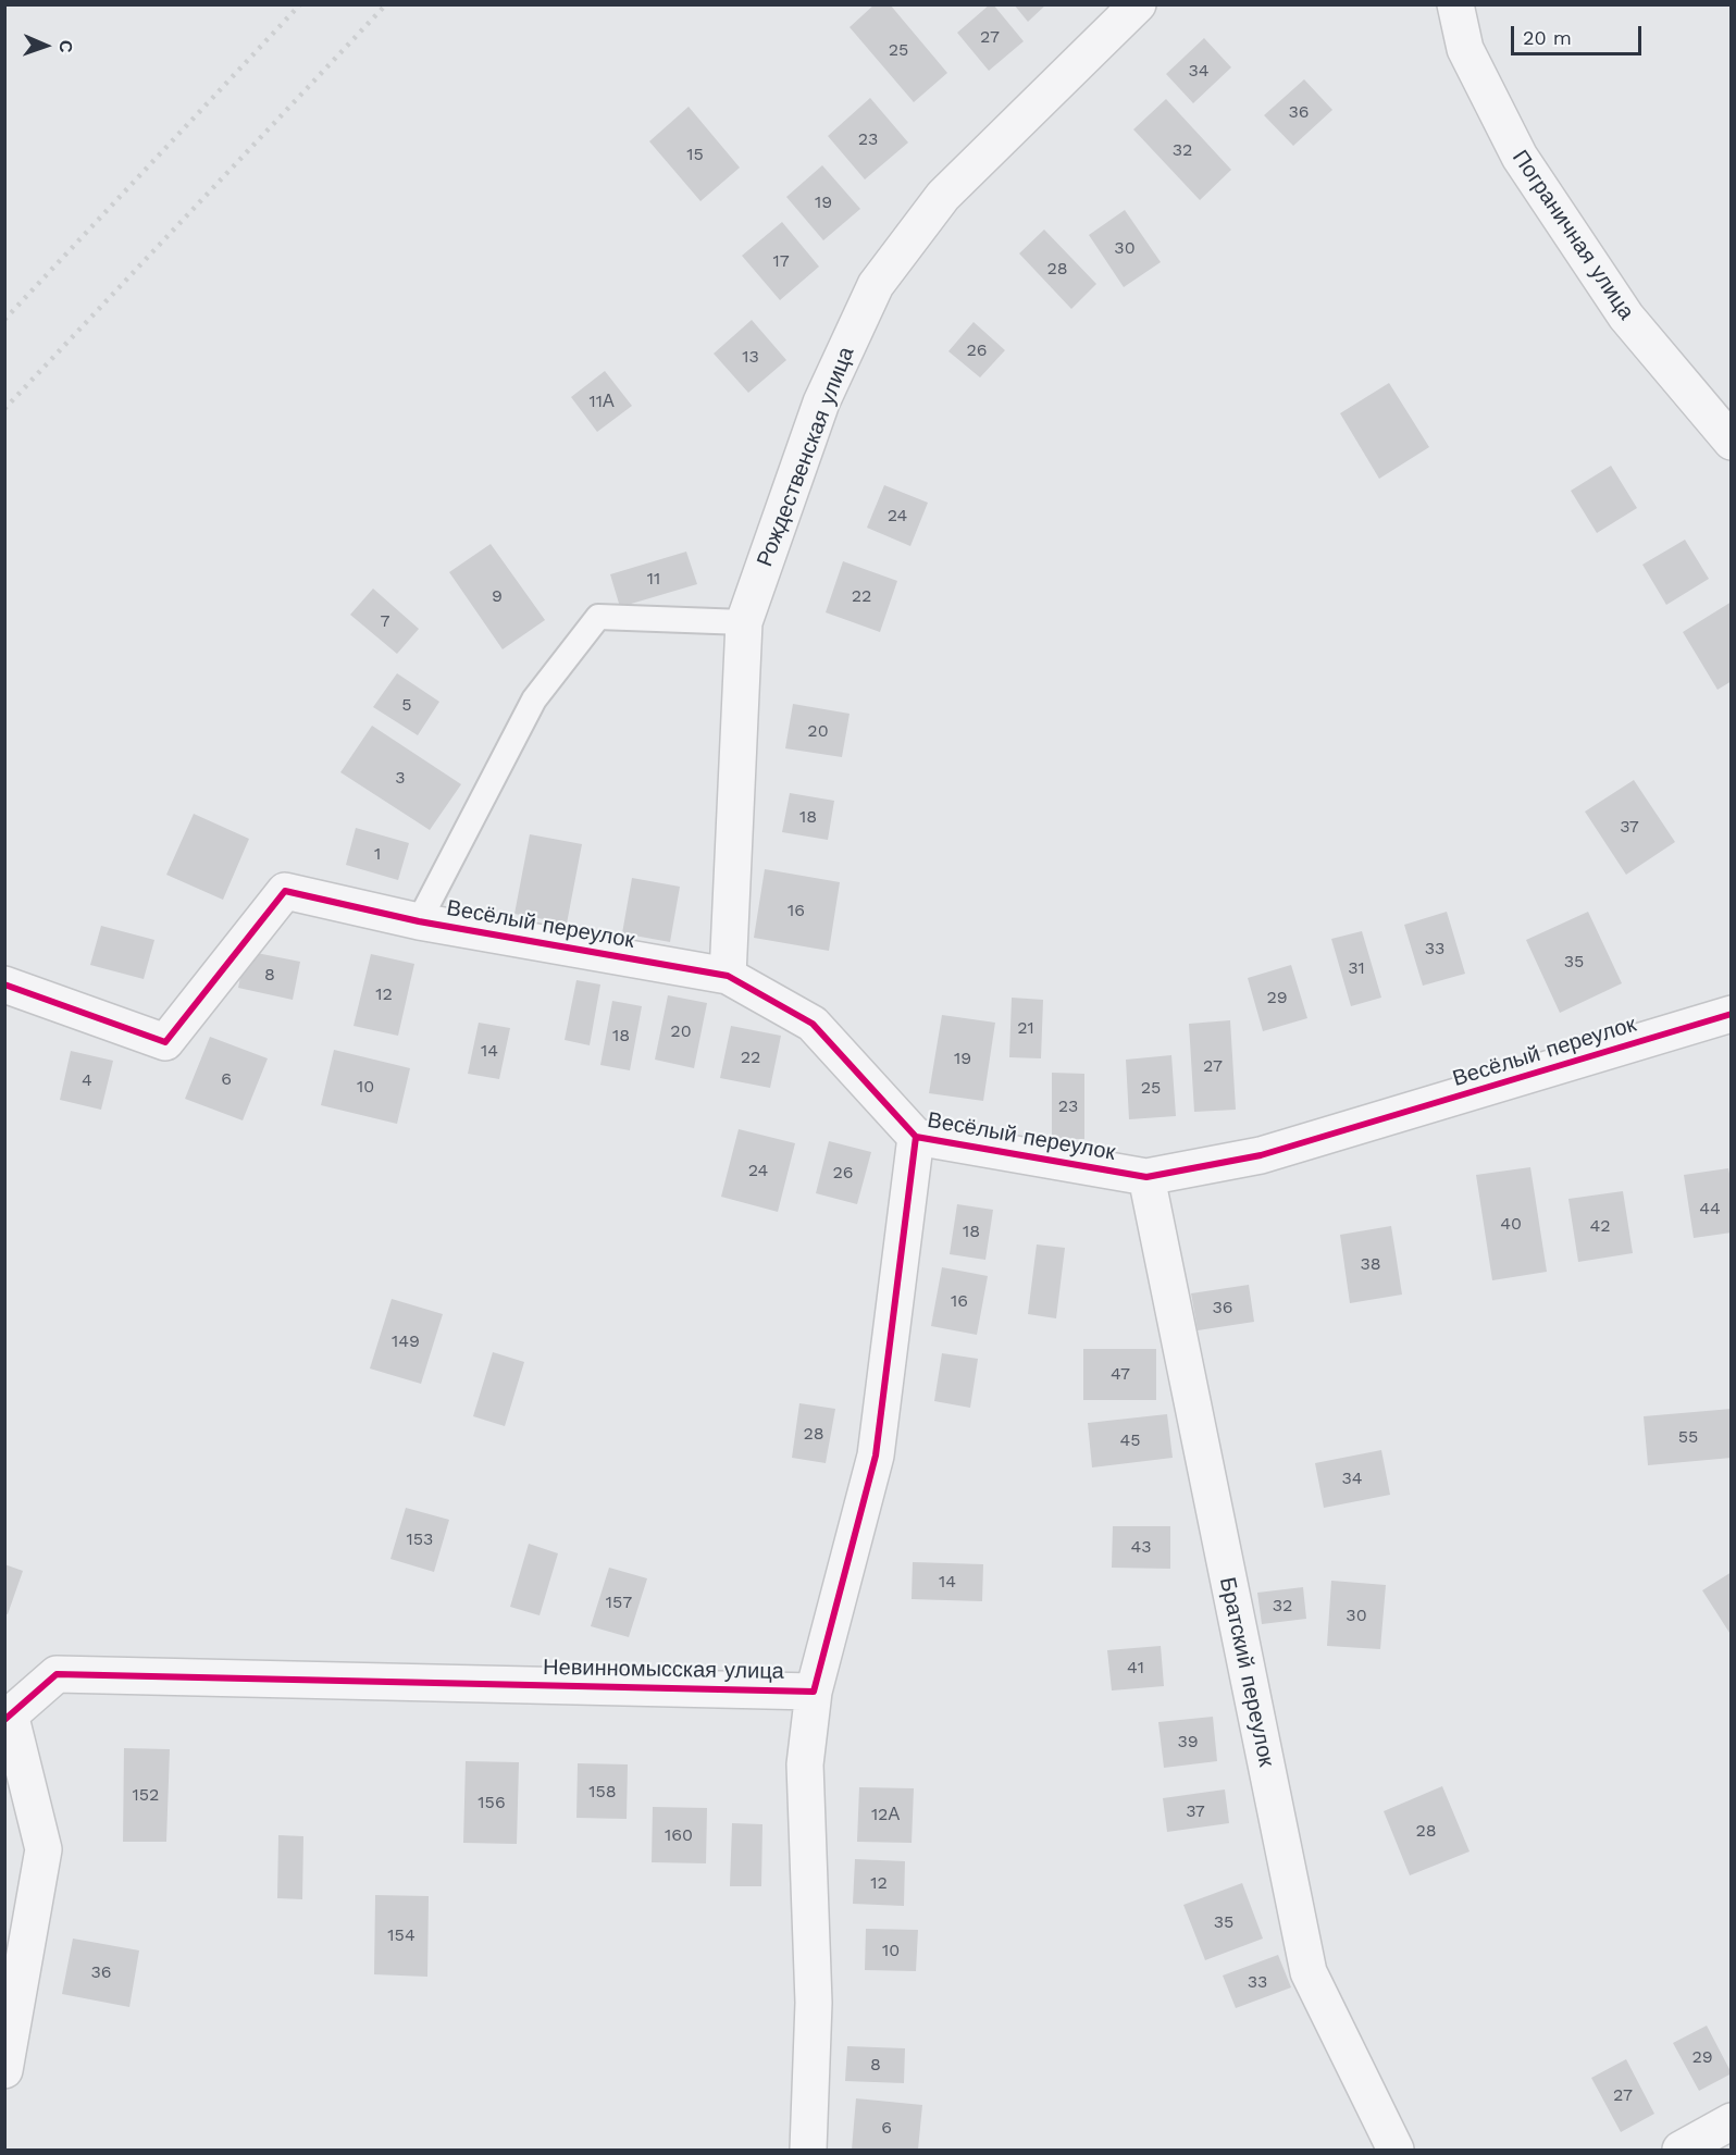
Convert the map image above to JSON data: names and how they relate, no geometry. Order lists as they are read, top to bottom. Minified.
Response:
{"streets":{"street":["Пограничная улица","Рождественская улица","Весёлый переулок","Невинномысская улица","Братский переулок"]},"crossings":[["Рождественская улица","Весёлый переулок"],["Весёлый переулок","Невинномысская улица"],["Весёлый переулок","Братский переулок"]],"house_numbers":["27","25","34","36","23","32","15","19","30","17","28","26","13","11А","24","11","9","22","7","5","20","3","18","37","1","16","33","35","31","8","12","29","21","20","18","14","22","19","27","6","4","10","25","23","24","26","44","40","42","18","38","16","36","149","47","28","55","45","34","153","43","14","157","32","30","41","39","158","152","156","37","12А","28","160","12","35","154","10","36","33","29","8","27","6"],"scale_bar":"20 m","north":"right"}
